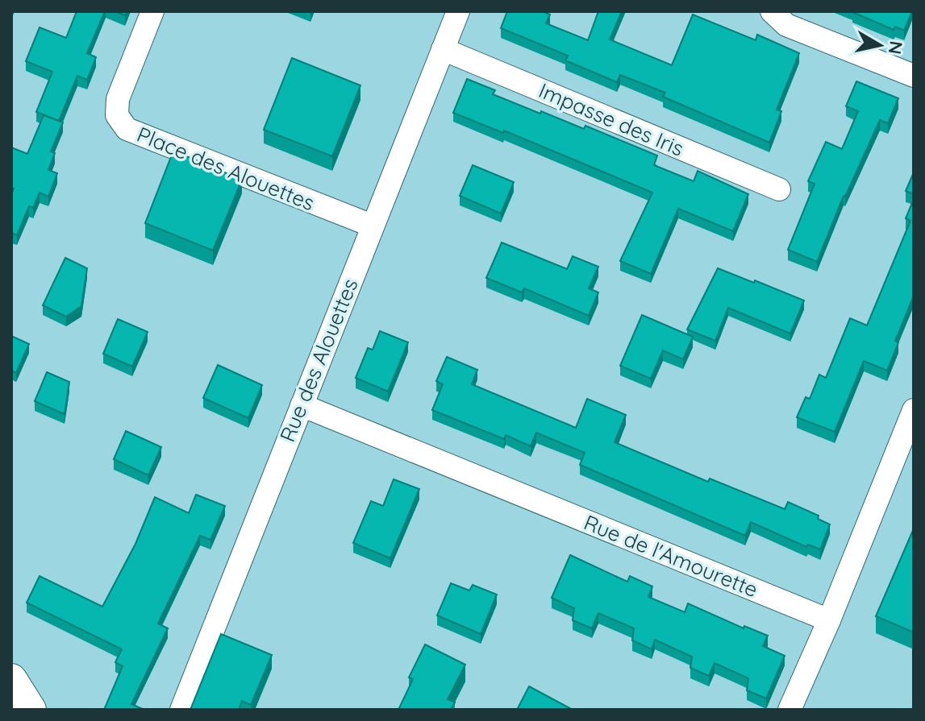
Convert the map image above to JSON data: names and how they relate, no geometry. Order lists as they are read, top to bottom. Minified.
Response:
{"streets":{"street":["Impasse des Iris","Place des Alouettes","Rue des Alouettes","Rue de l'Amourette"]},"crossings":[["Impasse des Iris","Rue des Alouettes"],["Place des Alouettes","Rue des Alouettes"],["Rue des Alouettes","Rue de l'Amourette"]],"north":"right"}
